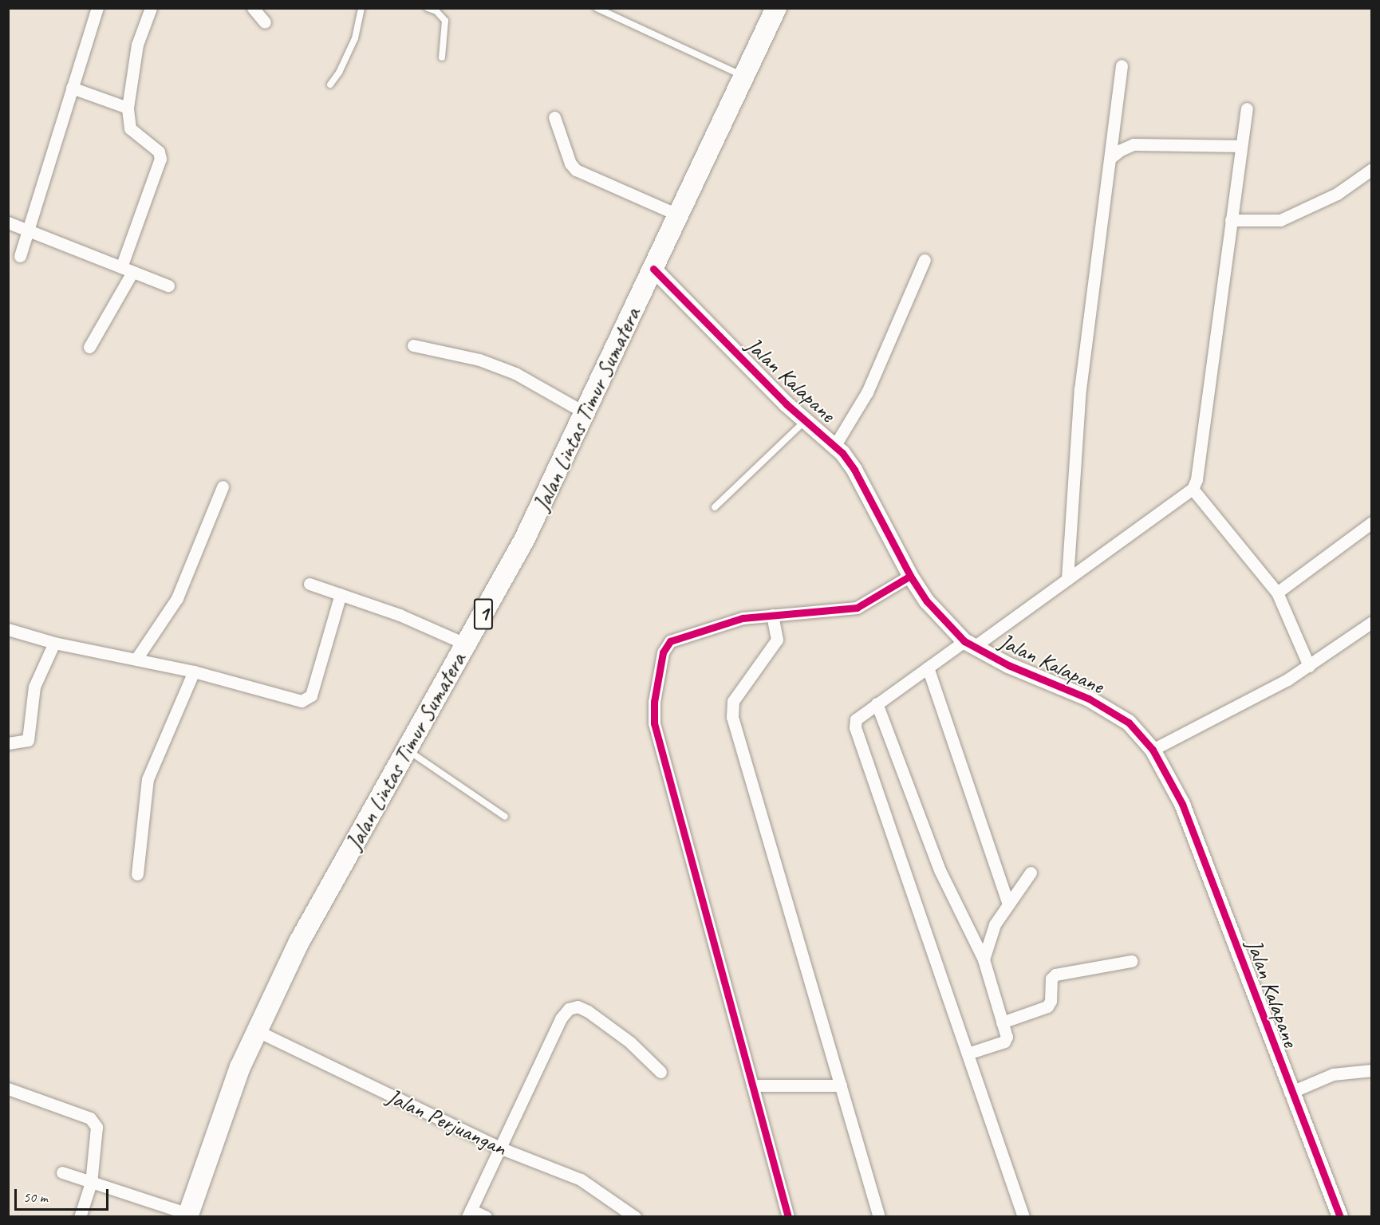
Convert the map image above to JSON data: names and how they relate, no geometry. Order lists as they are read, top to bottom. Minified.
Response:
{"streets":{"highway":["Jalan Lintas Timur Sumatera","1"],"street":["Jalan Kalapane","Jalan Perjuangan"]},"crossings":[["Jalan Kalapane","Jalan Lintas Timur Sumatera"],["Jalan Lintas Timur Sumatera","Jalan Perjuangan"]],"scale_bar":"50 m"}
